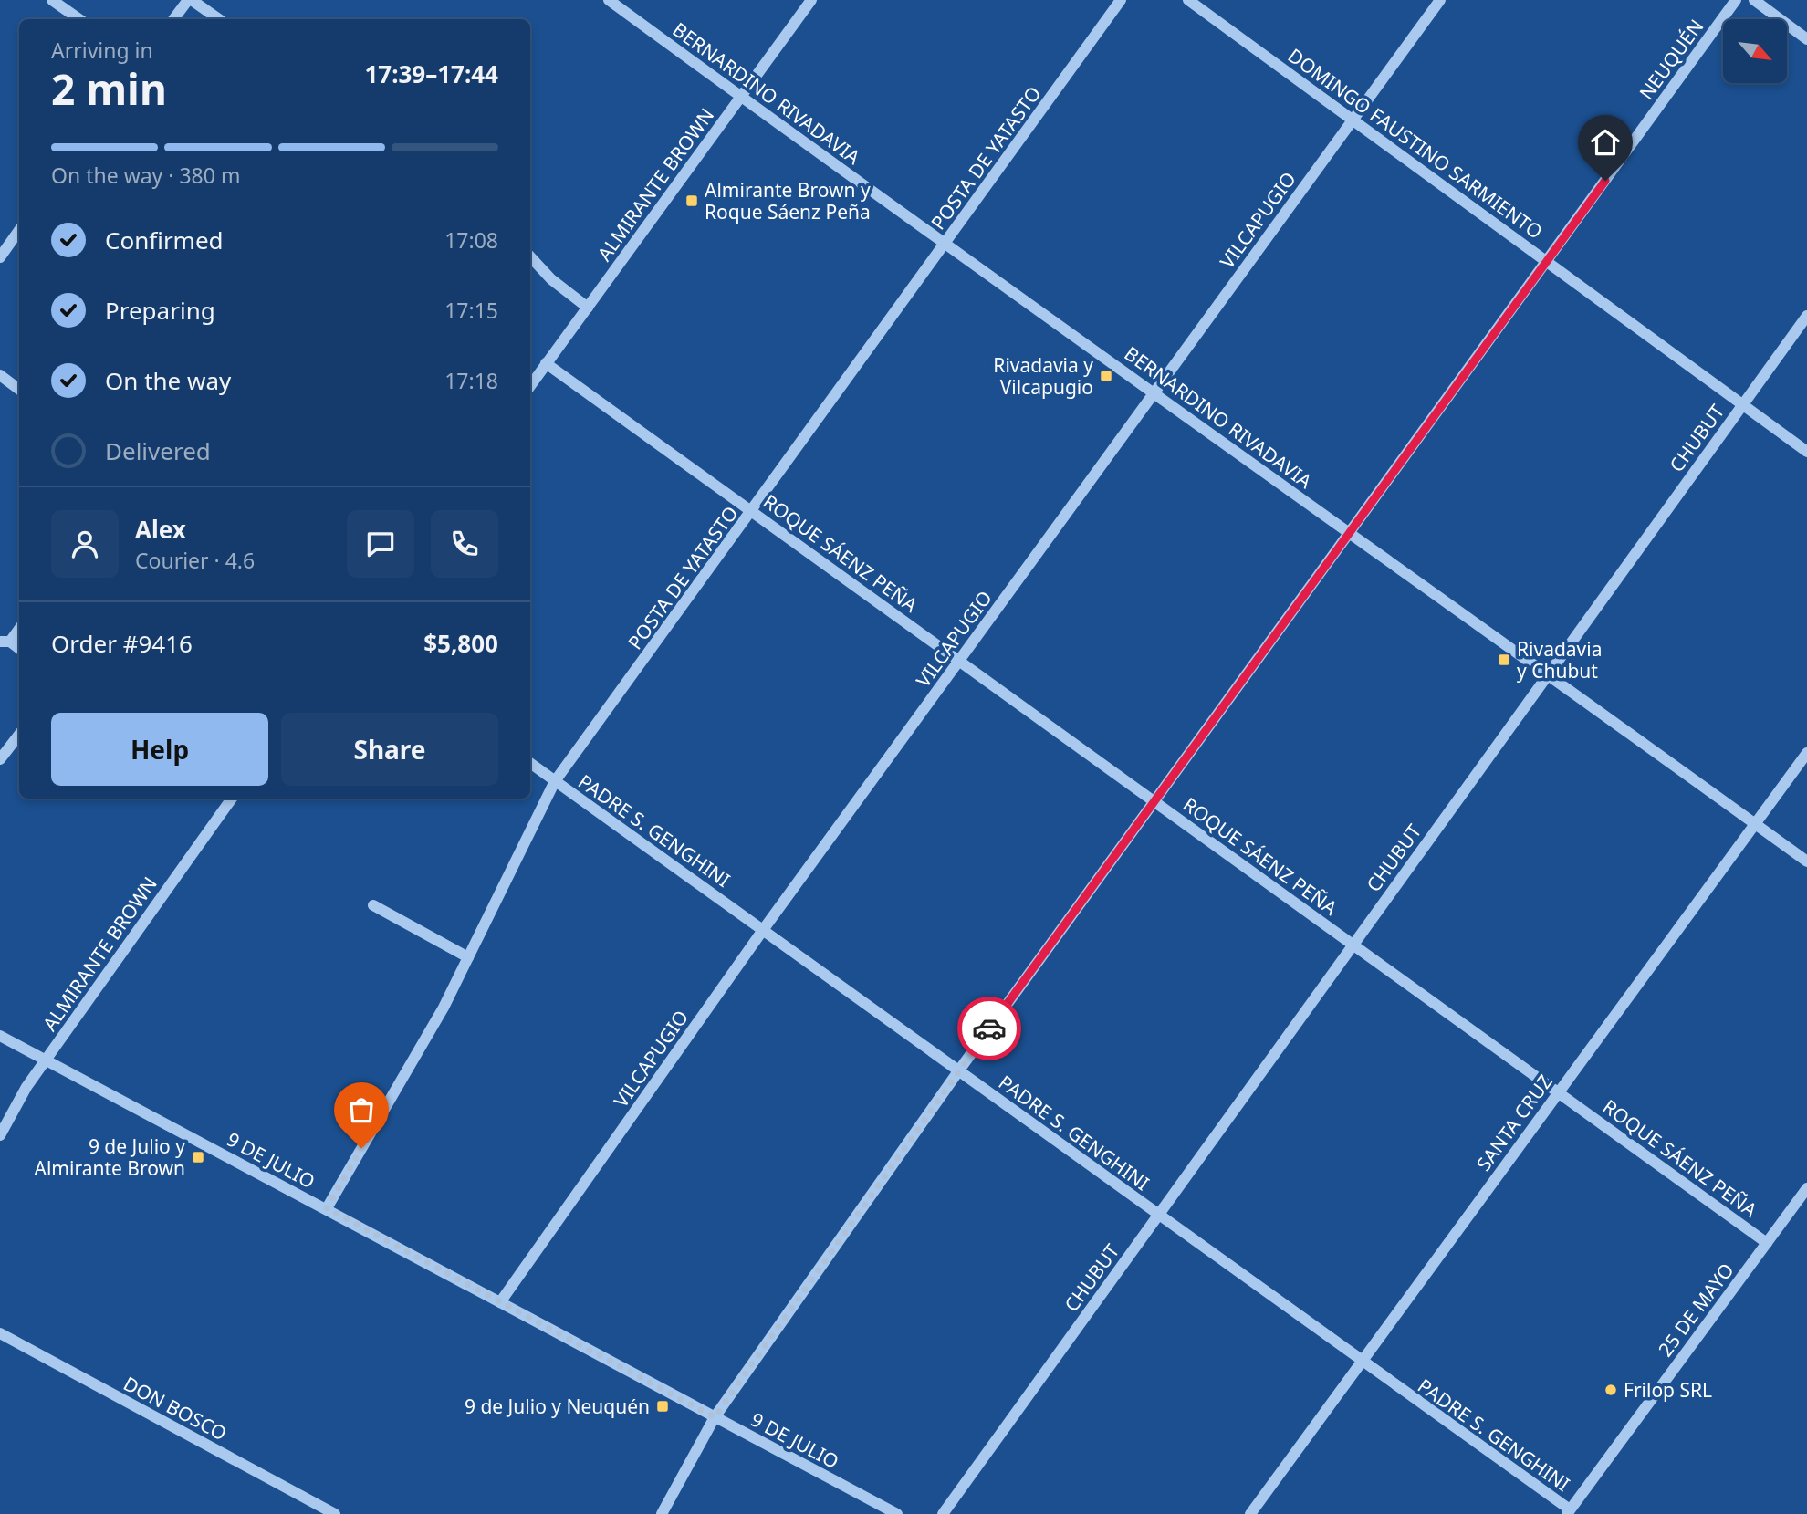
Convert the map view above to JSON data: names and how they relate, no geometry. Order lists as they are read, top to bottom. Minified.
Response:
{"streets":{"street":["NEUQUÉN","BERNARDINO RIVADAVIA","DOMINGO FAUSTINO SARMIENTO","POSTA DE YATASTO","ALMIRANTE BROWN","VILCAPUGIO","CHUBUT","ROQUE SÁENZ PEÑA","PADRE S. GENGHINI","SANTA CRUZ","9 DE JULIO","25 DE MAYO","DON BOSCO"]},"crossings":[["NEUQUÉN","BERNARDINO RIVADAVIA"],["NEUQUÉN","DOMINGO FAUSTINO SARMIENTO"],["NEUQUÉN","ROQUE SÁENZ PEÑA"],["NEUQUÉN","PADRE S. GENGHINI"],["NEUQUÉN","9 DE JULIO"],["BERNARDINO RIVADAVIA","POSTA DE YATASTO"],["BERNARDINO RIVADAVIA","ALMIRANTE BROWN"],["BERNARDINO RIVADAVIA","VILCAPUGIO"],["BERNARDINO RIVADAVIA","CHUBUT"],["BERNARDINO RIVADAVIA","SANTA CRUZ"],["DOMINGO FAUSTINO SARMIENTO","VILCAPUGIO"],["DOMINGO FAUSTINO SARMIENTO","CHUBUT"],["POSTA DE YATASTO","ROQUE SÁENZ PEÑA"],["POSTA DE YATASTO","PADRE S. GENGHINI"],["POSTA DE YATASTO","9 DE JULIO"],["ALMIRANTE BROWN","ROQUE SÁENZ PEÑA"],["ALMIRANTE BROWN","9 DE JULIO"],["VILCAPUGIO","ROQUE SÁENZ PEÑA"],["VILCAPUGIO","PADRE S. GENGHINI"],["VILCAPUGIO","9 DE JULIO"],["CHUBUT","ROQUE SÁENZ PEÑA"],["CHUBUT","PADRE S. GENGHINI"],["ROQUE SÁENZ PEÑA","SANTA CRUZ"],["ROQUE SÁENZ PEÑA","25 DE MAYO"],["PADRE S. GENGHINI","SANTA CRUZ"],["PADRE S. GENGHINI","25 DE MAYO"]],"places":{"transit":["Almirante Brown y Roque Sáenz Peña","Rivadavia y Vilcapugio","Rivadavia y Chubut","9 de Julio y Almirante Brown","9 de Julio y Neuquén"],"other":["Frilop SRL"]},"north":"bottom right","page":{"heading":["2 min","Arriving in","17:39–17:44"],"panel":["Alex","Courier · 4.6","Order #9416","$5,800"],"bar":"On the way · 380 m","list":[["Confirmed","17:08"],["Preparing","17:15"],["On the way","17:18"],"Delivered"],"buttons":["Help","Share"]}}
